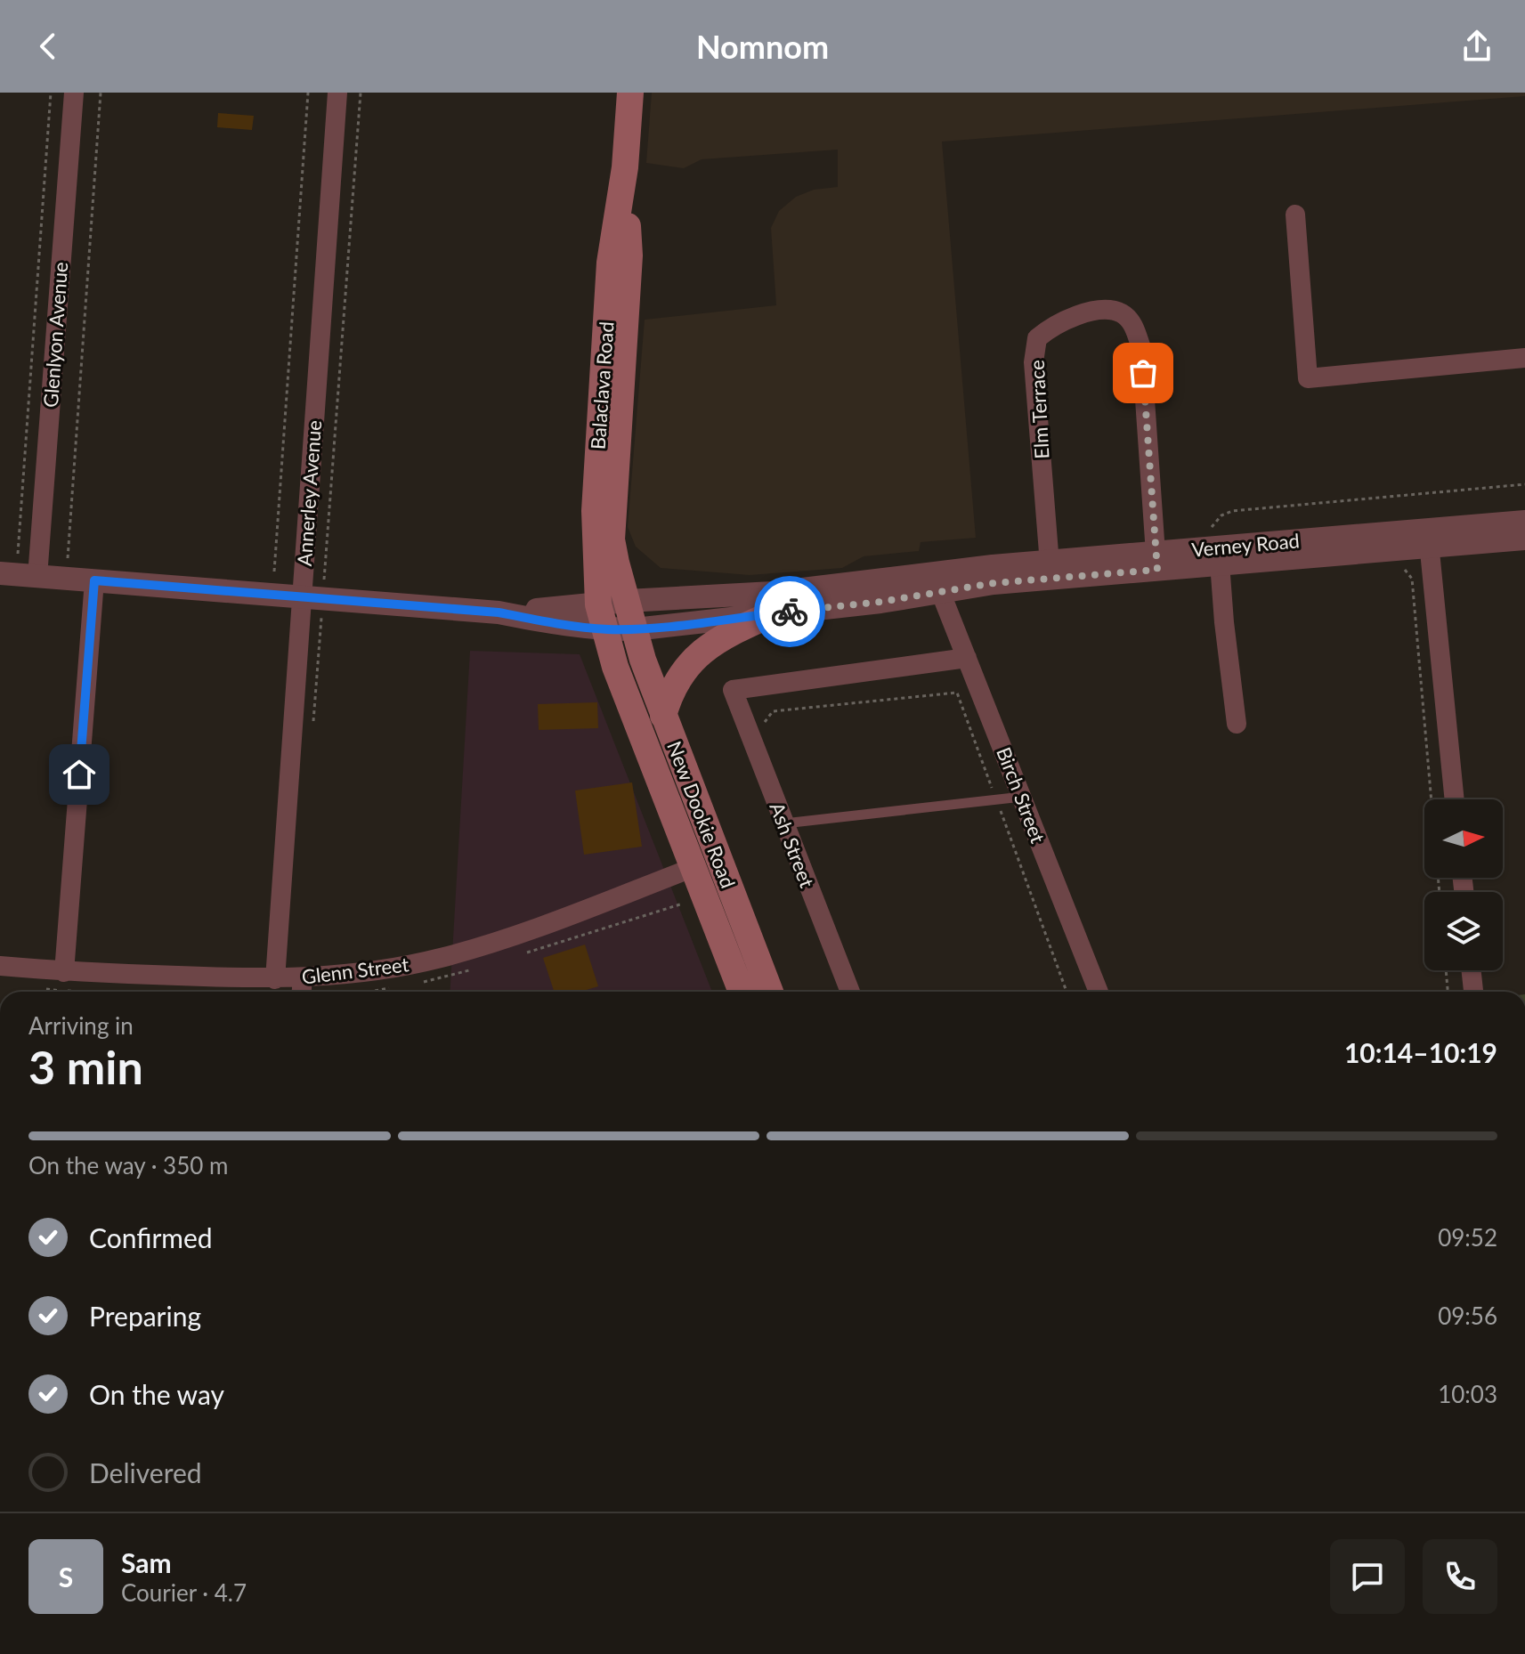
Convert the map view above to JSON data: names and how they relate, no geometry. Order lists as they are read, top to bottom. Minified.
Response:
{"streets":{"main road":["Balaclava Road","New Dookie Road"],"street":["Glenlyon Avenue","Elm Terrace","Annerley Avenue","Verney Road","Birch Street","Ash Street","Glenn Street"]},"crossings":[["Balaclava Road","Verney Road"],["Balaclava Road","New Dookie Road"],["Elm Terrace","Verney Road"],["Annerley Avenue","Glenn Street"],["Verney Road","Birch Street"],["Verney Road","New Dookie Road"],["Birch Street","Ash Street"],["New Dookie Road","Glenn Street"]],"north":"right","page":{"header":"Nomnom","heading":["3 min","Arriving in","10:14–10:19"],"panel":["Sam","Courier · 4.7"],"bar":"On the way · 350 m","list":[["Confirmed","09:52"],["Preparing","09:56"],["On the way","10:03"],"Delivered"],"round":"S"}}
